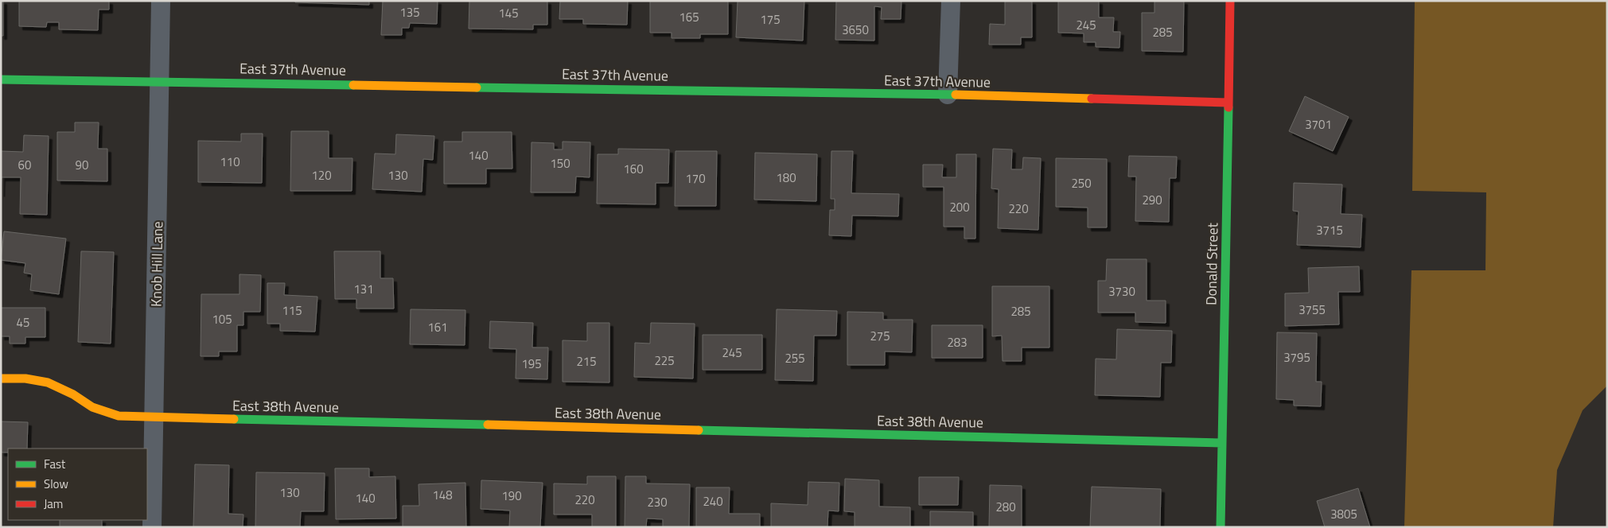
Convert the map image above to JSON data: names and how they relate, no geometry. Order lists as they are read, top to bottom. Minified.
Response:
{"streets":{"street":["East 37th Avenue","Knob Hill Lane","Donald Street","East 38th Avenue"]},"crossings":[["East 37th Avenue","Knob Hill Lane"],["East 37th Avenue","Donald Street"],["Knob Hill Lane","East 38th Avenue"],["Donald Street","East 38th Avenue"]],"house_numbers":["135","145","165","175","245","3650","285","3701","140","110","150","60","90","160","120","130","180","170","250","290","200","220","3715","131","3730","3755","115","285","105","45","161","275","283","245","3795","255","225","215","195","130","148","190","140","220","240","230","280","3805"],"legend":["Fast","Slow","Jam"]}
